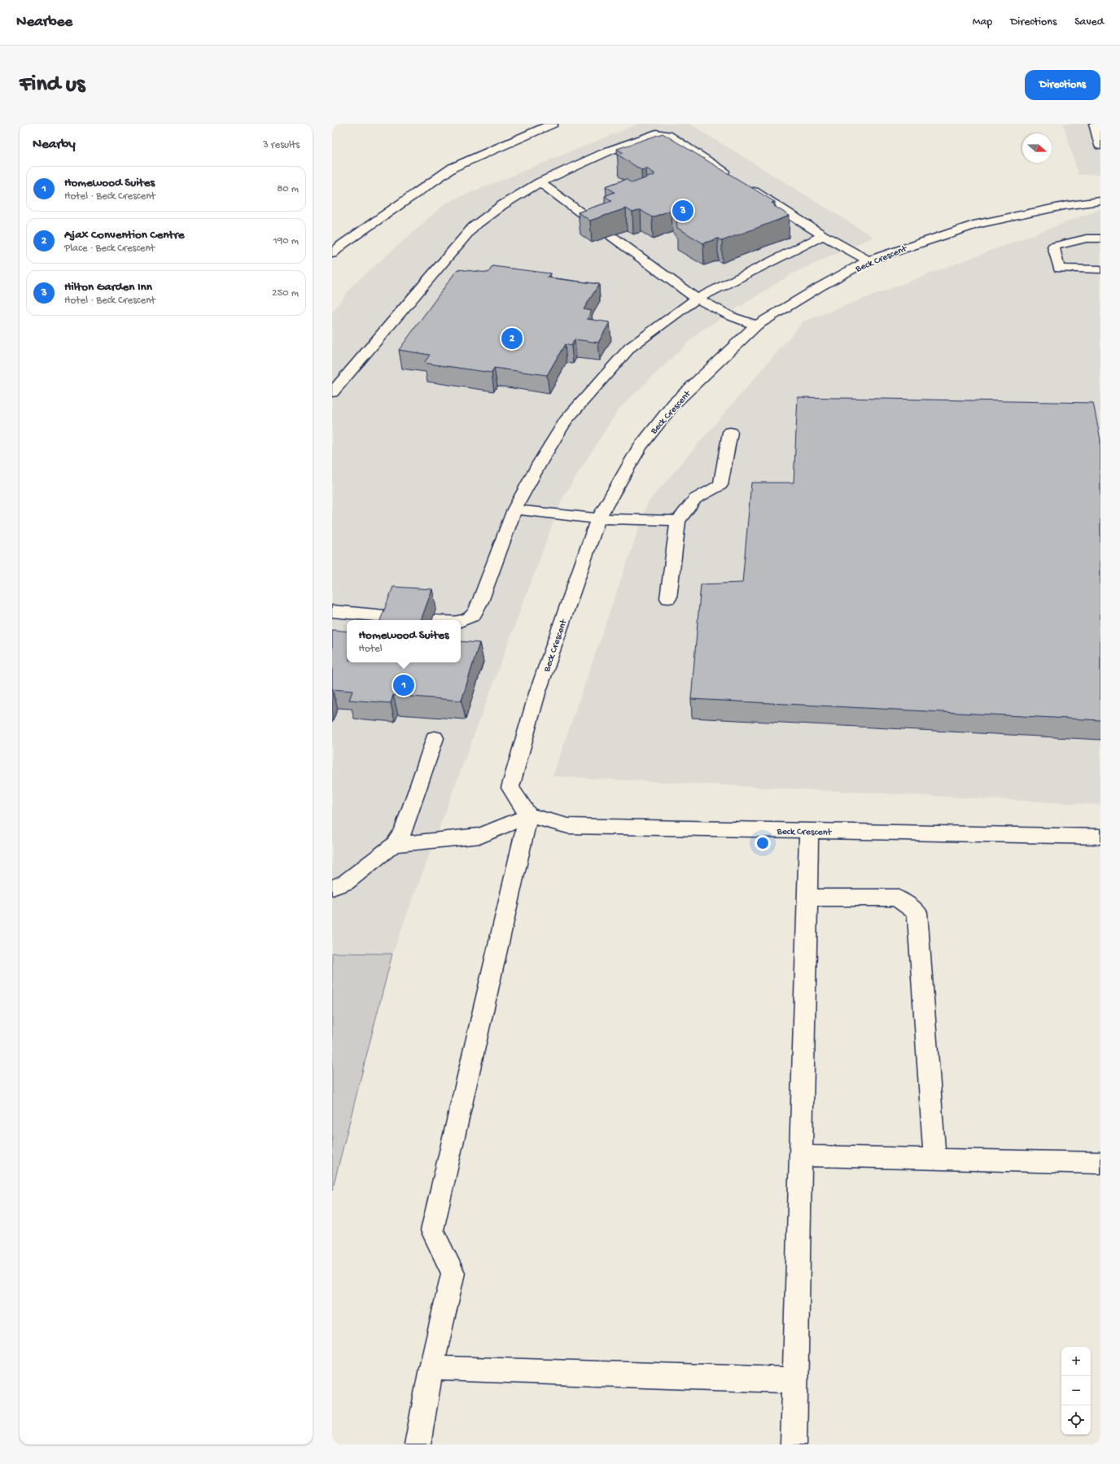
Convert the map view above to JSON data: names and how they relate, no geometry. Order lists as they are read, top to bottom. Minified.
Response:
{"streets":{"main road":["Beck Crescent"]},"north":"right","page":{"header":"Nearbee","nav":["Map","Directions","Saved"],"buttons":"Directions","title":"Find us","heading":["Nearby","3 results"],"list":[{"mark":"1","name":"Homewood Suites","note":"Hotel · Beck Crescent","value":"80 m"},{"mark":"2","name":"Ajax Convention Centre","note":"Place · Beck Crescent","value":"190 m"},{"mark":"3","name":"Hilton Garden Inn","note":"Hotel · Beck Crescent","value":"250 m"}],"pins":["3","2","1"],"popup":["Homewood Suites","Hotel"],"map_buttons":["+","−"]}}
